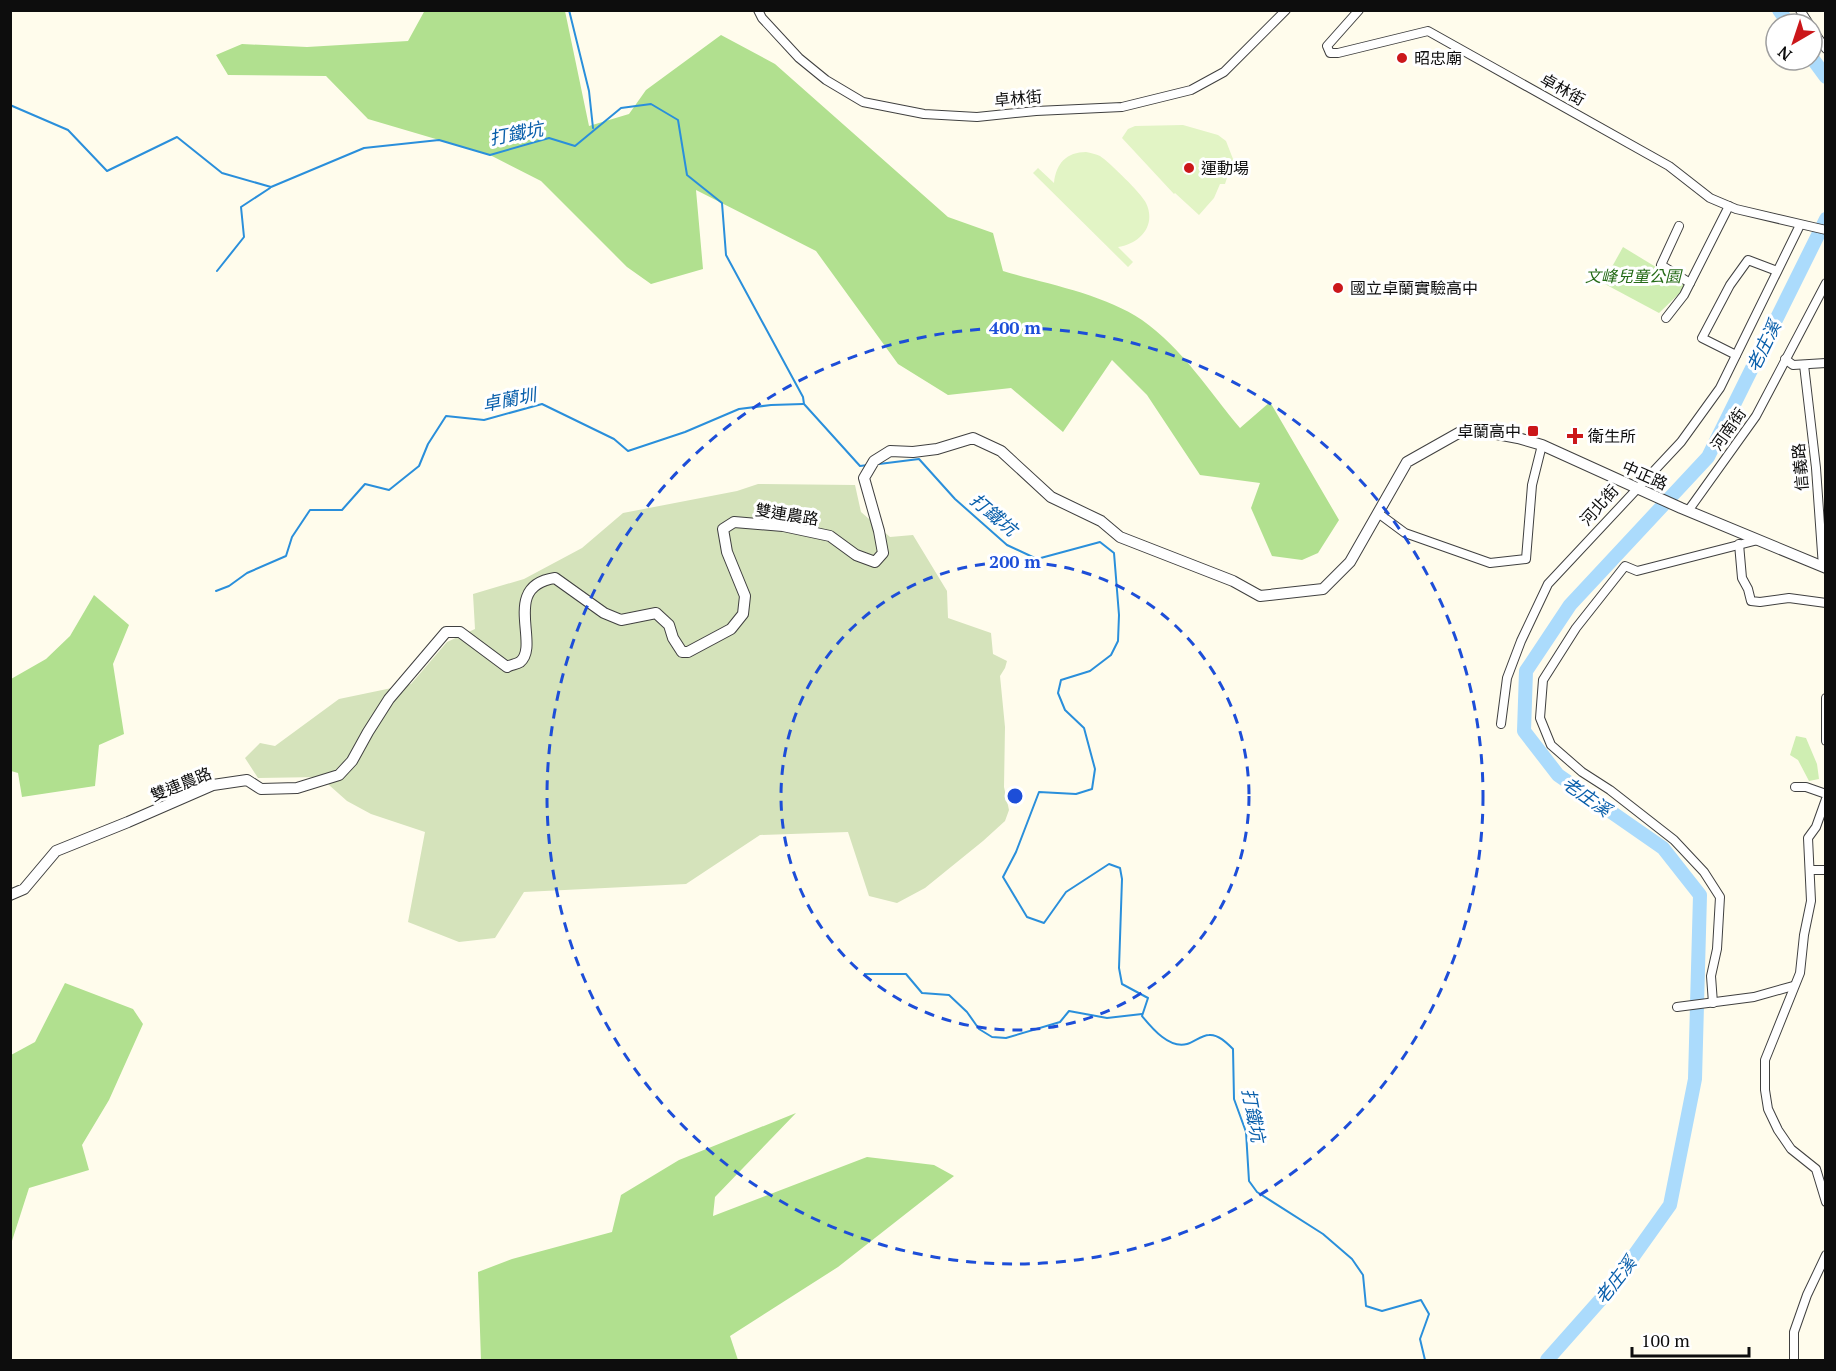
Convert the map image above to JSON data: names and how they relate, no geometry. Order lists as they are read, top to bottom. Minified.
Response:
{"streets":{"street":["卓林街","河南街","信義路","中正路","河北街","雙連農路"]},"crossings":[["卓林街","河北街"],["河南街","中正路"],["信義路","中正路"],["中正路","河北街"],["中正路","雙連農路"]],"water":["打鐵坑","老庄溪","卓蘭圳"],"parks":["文峰兒童公園"],"places":{"other":["昭忠廟","運動場","國立卓蘭實驗高中"],"transit":["卓蘭高中"],"health":["衛生所"]},"scale_bar":"100 m","north":"bottom left","rings":["400 m","200 m"]}
